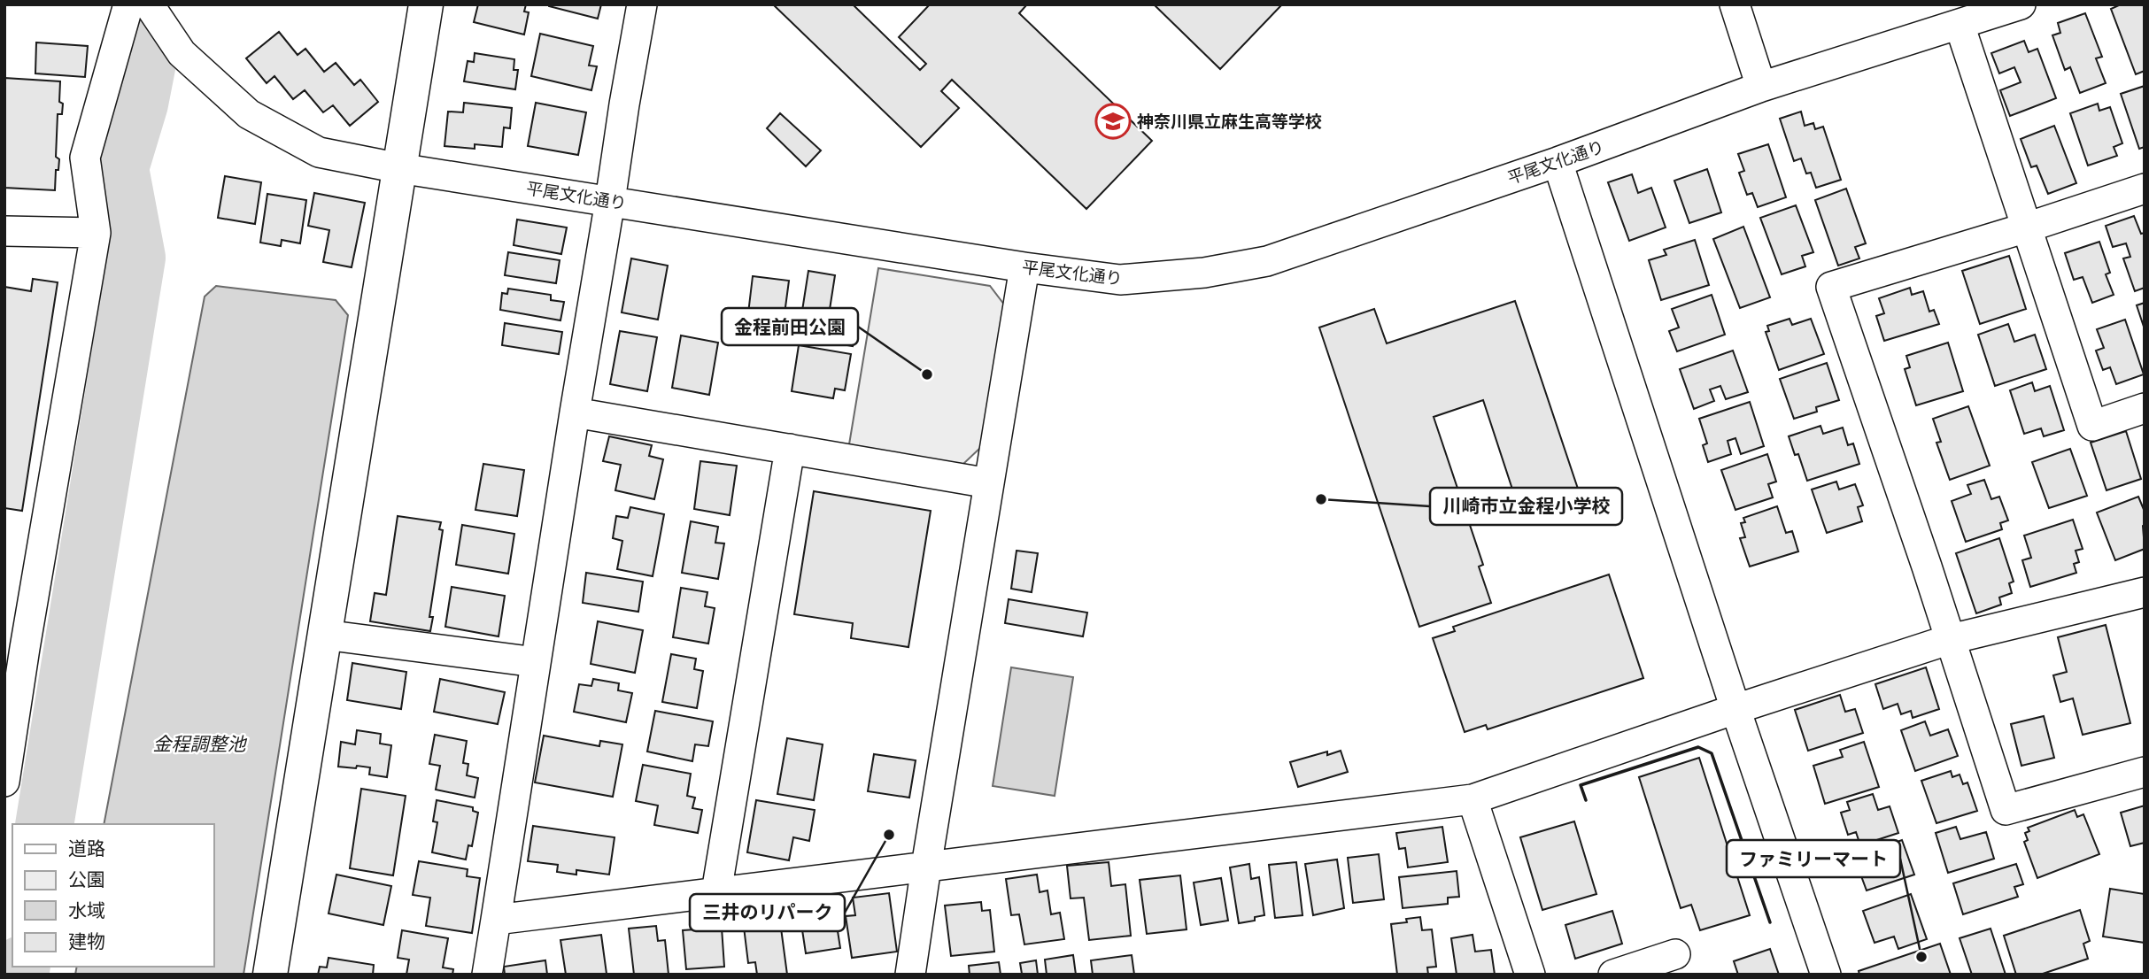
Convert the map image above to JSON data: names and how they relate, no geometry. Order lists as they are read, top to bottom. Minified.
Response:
{"streets":{"street":["平尾文化通り"]},"water":["金程調整池"],"places":{"school or university":["神奈川県立麻生高等学校"],"other":["金程前田公園","川崎市立金程小学校","三井のリパーク","ファミリーマート"]},"legend":["道路","公園","水域","建物"]}
